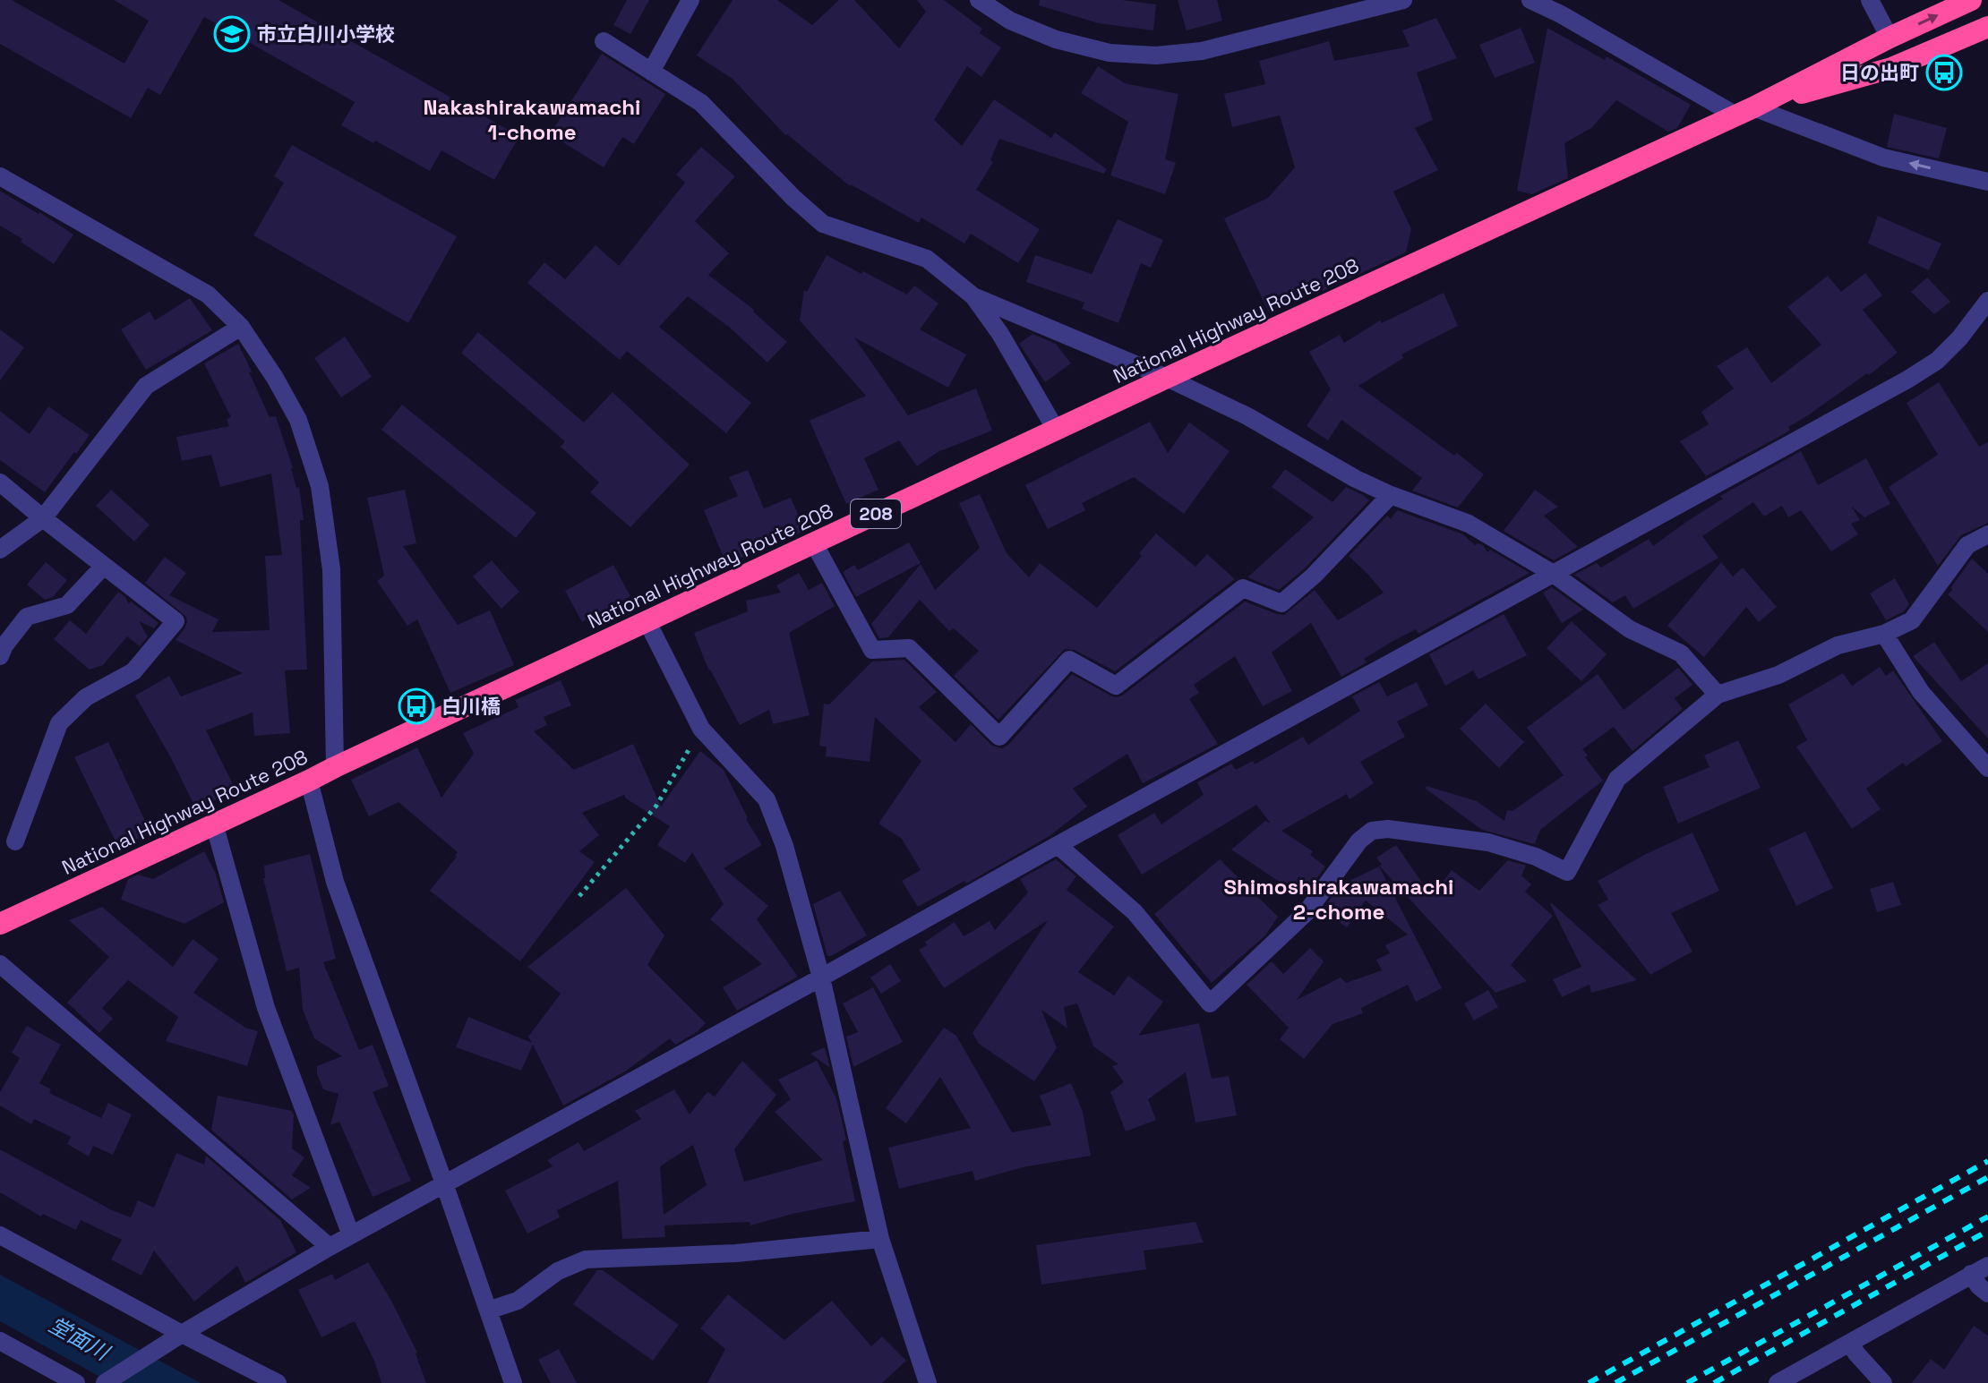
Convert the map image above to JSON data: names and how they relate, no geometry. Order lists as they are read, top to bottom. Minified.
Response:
{"streets":{"highway":["National Highway Route 208","208"]},"districts":["Nakashirakawamachi 1-chome","Shimoshirakawamachi 2-chome"],"water":["堂面川"],"places":{"school or university":["市立白川小学校"],"bus stop":["日の出町","白川橋"]}}
